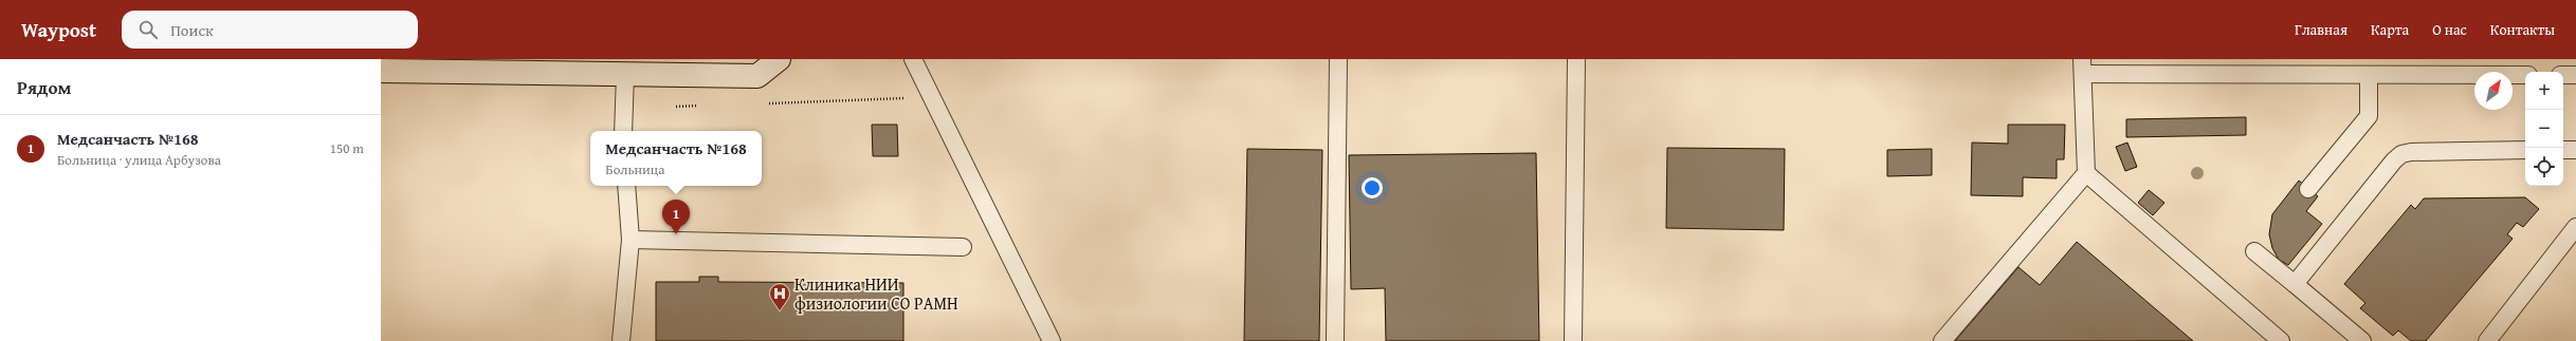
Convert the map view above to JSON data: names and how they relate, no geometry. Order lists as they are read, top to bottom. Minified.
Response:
{"places":{"hospital":["Клиника НИИ физиологии СО РАМН"]},"north":"top right","page":{"header":"Waypost","search":"Поиск","nav":["Главная","Карта","О нас","Контакты"],"heading":"Рядом","map_buttons":["+","−"],"list":[{"mark":"1","name":"Медсанчасть №168","note":"Больница · улица Арбузова","value":"150 m"}],"popup":["Медсанчасть №168","Больница"],"pins":"1"}}
